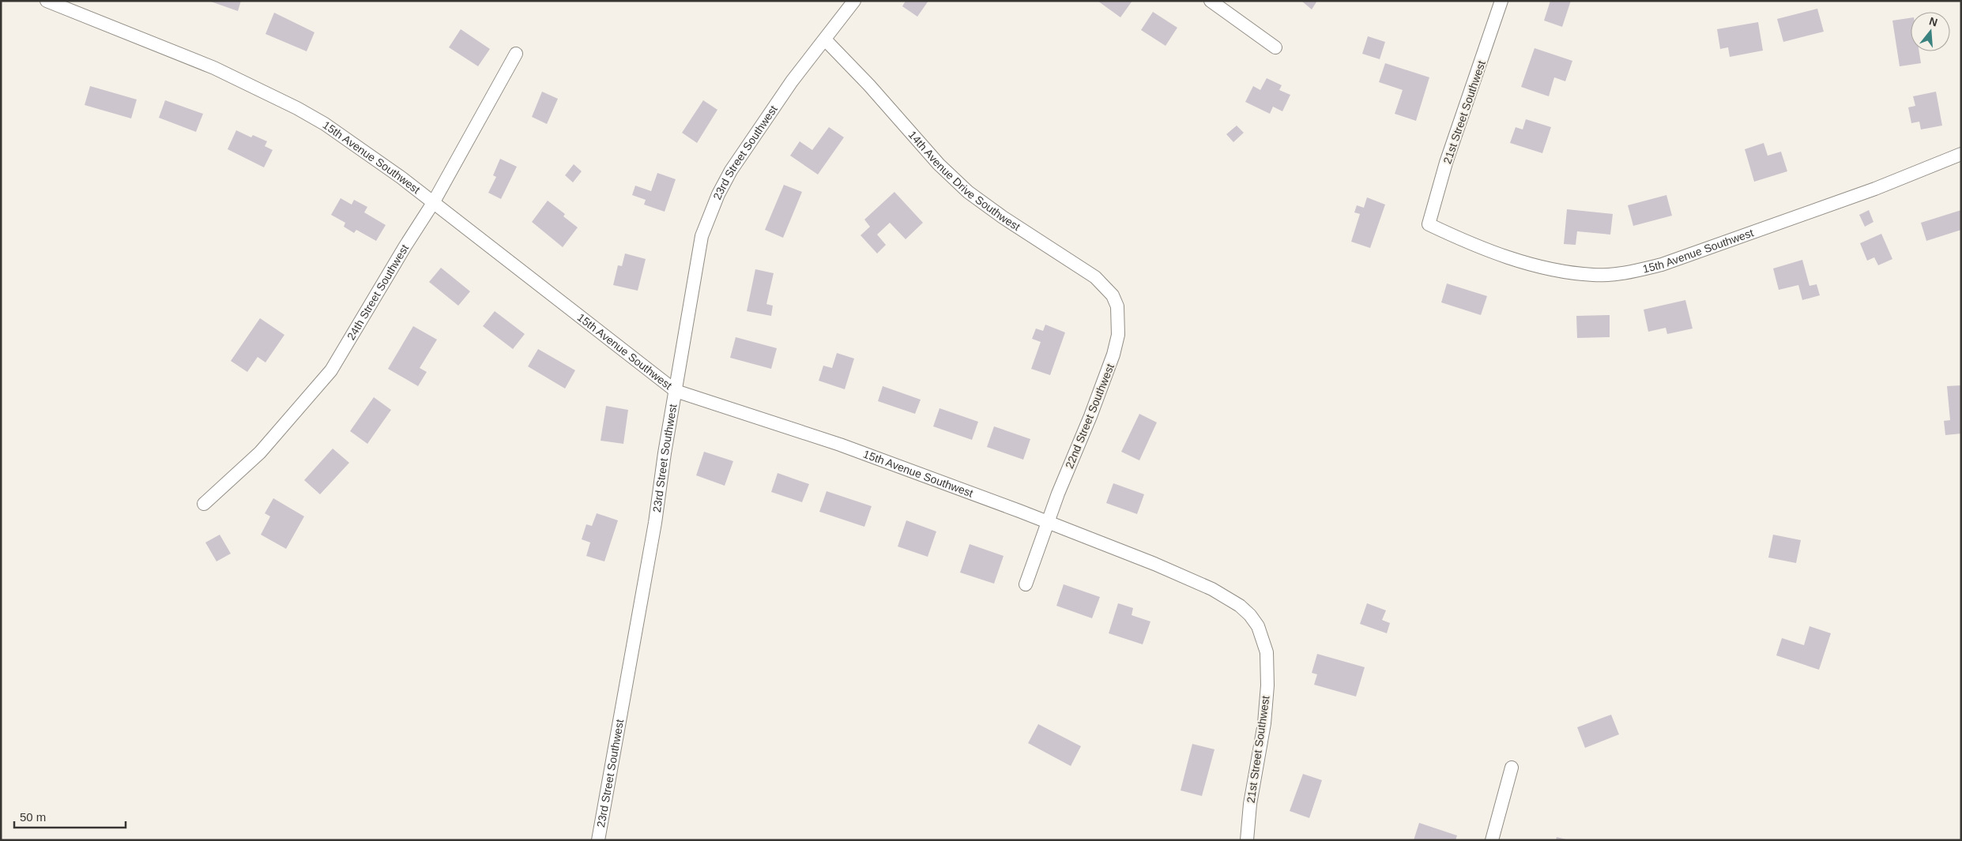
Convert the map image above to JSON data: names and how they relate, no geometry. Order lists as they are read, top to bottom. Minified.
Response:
{"streets":{"street":["21st Street Southwest","23rd Street Southwest","15th Avenue Southwest","14th Avenue Drive Southwest","24th Street Southwest","22nd Street Southwest"]},"crossings":[["21st Street Southwest","15th Avenue Southwest"],["23rd Street Southwest","15th Avenue Southwest"],["23rd Street Southwest","14th Avenue Drive Southwest"],["15th Avenue Southwest","24th Street Southwest"],["15th Avenue Southwest","22nd Street Southwest"],["14th Avenue Drive Southwest","22nd Street Southwest"]],"scale_bar":"50 m","north":"top"}
